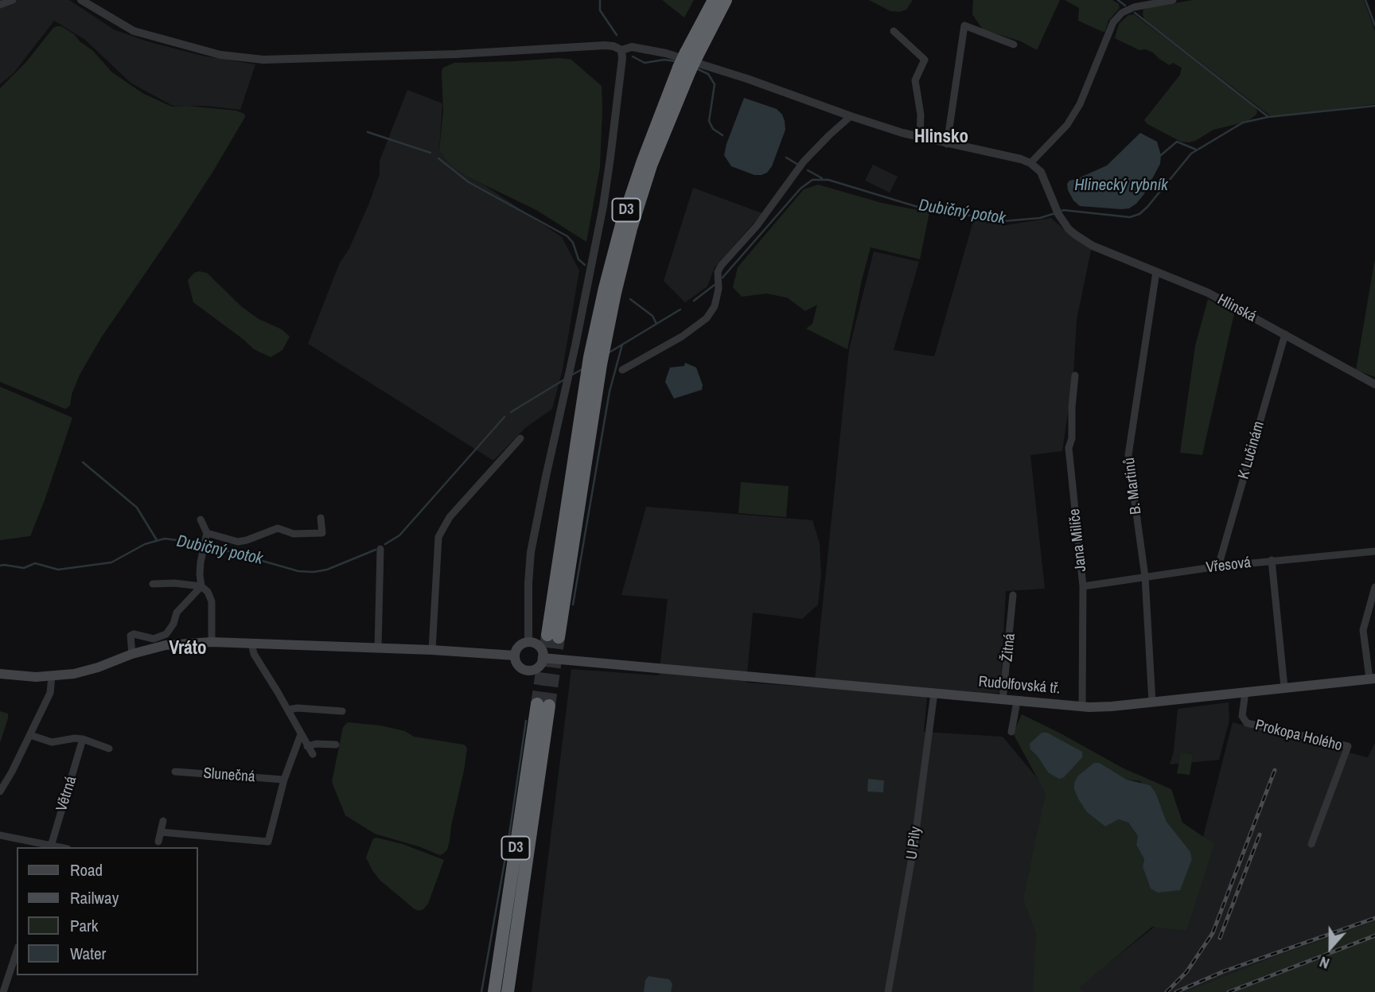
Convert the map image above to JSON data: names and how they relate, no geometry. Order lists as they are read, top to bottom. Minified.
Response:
{"streets":{"highway":["D3"],"main road":["Rudolfovská tř."],"street":["Hlinská","K Lučinám","B. Martinů","Jana Milíče","Vřesová","Žitná","Prokopa Holého","Slunečná","Větrná","U Pily"]},"crossings":[["Hlinská","K Lučinám"],["Hlinská","B. Martinů"],["K Lučinám","Vřesová"],["B. Martinů","Vřesová"],["B. Martinů","Rudolfovská tř."],["Jana Milíče","Vřesová"],["Jana Milíče","Rudolfovská tř."],["Žitná","Rudolfovská tř."],["Rudolfovská tř.","Prokopa Holého"],["Rudolfovská tř.","U Pily"]],"districts":["Hlinsko","Vráto"],"water":["Hlinecký rybník","Dubičný potok"],"legend":["Road","Railway","Park","Water"],"north":"bottom"}
